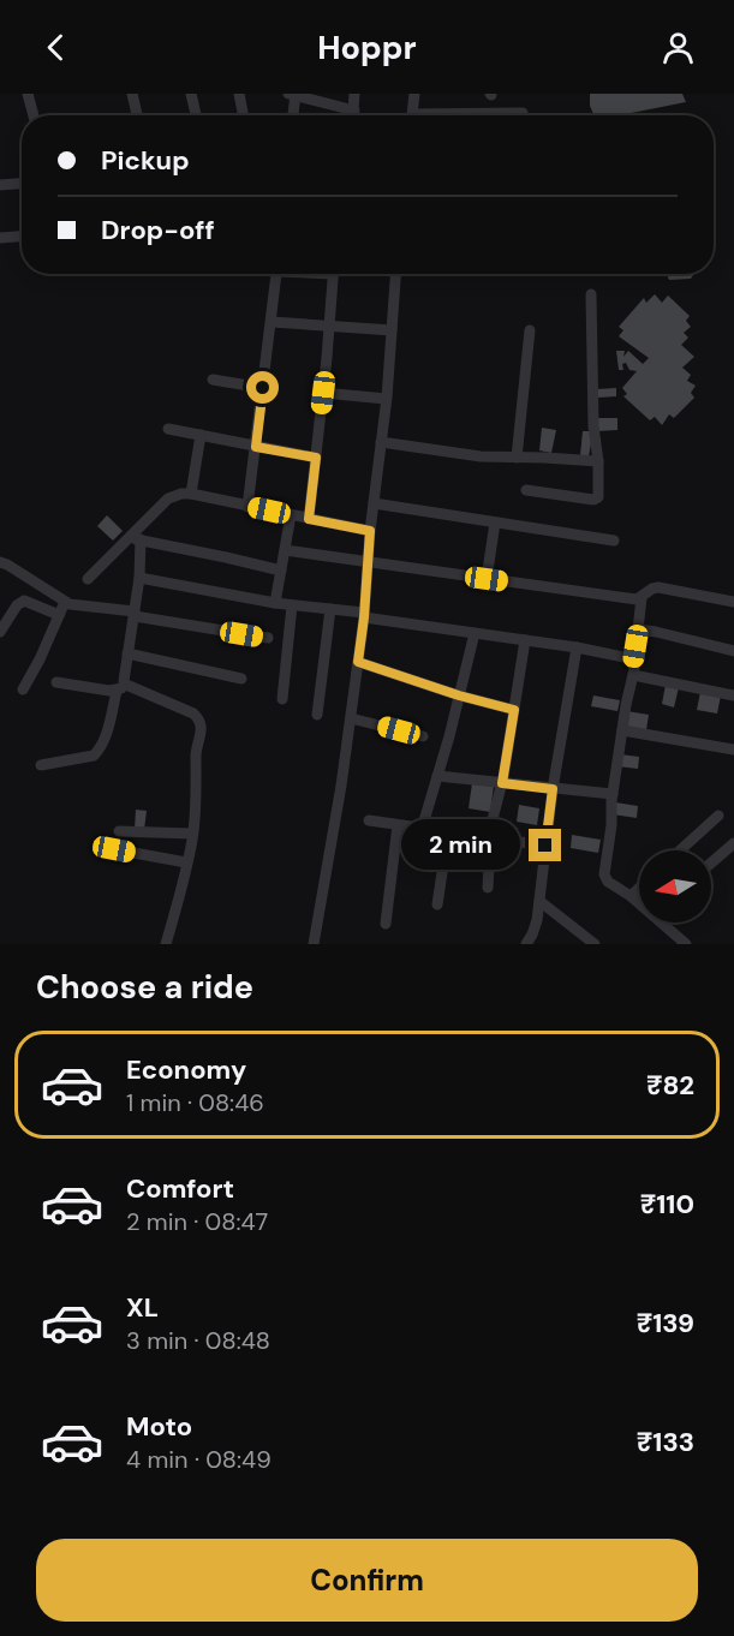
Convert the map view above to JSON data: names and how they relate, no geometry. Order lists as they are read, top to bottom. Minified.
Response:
{"north":"left","page":{"header":"Hoppr","banner":["Pickup","Drop-off"],"bubble":"2 min","heading":"Choose a ride","list":[{"name":"Economy","note":"1 min · 08:46","value":"₹82"},{"name":"Comfort","note":"2 min · 08:47","value":"₹110"},{"name":"XL","note":"3 min · 08:48","value":"₹139"},{"name":"Moto","note":"4 min · 08:49","value":"₹133"}],"buttons":"Confirm"}}
